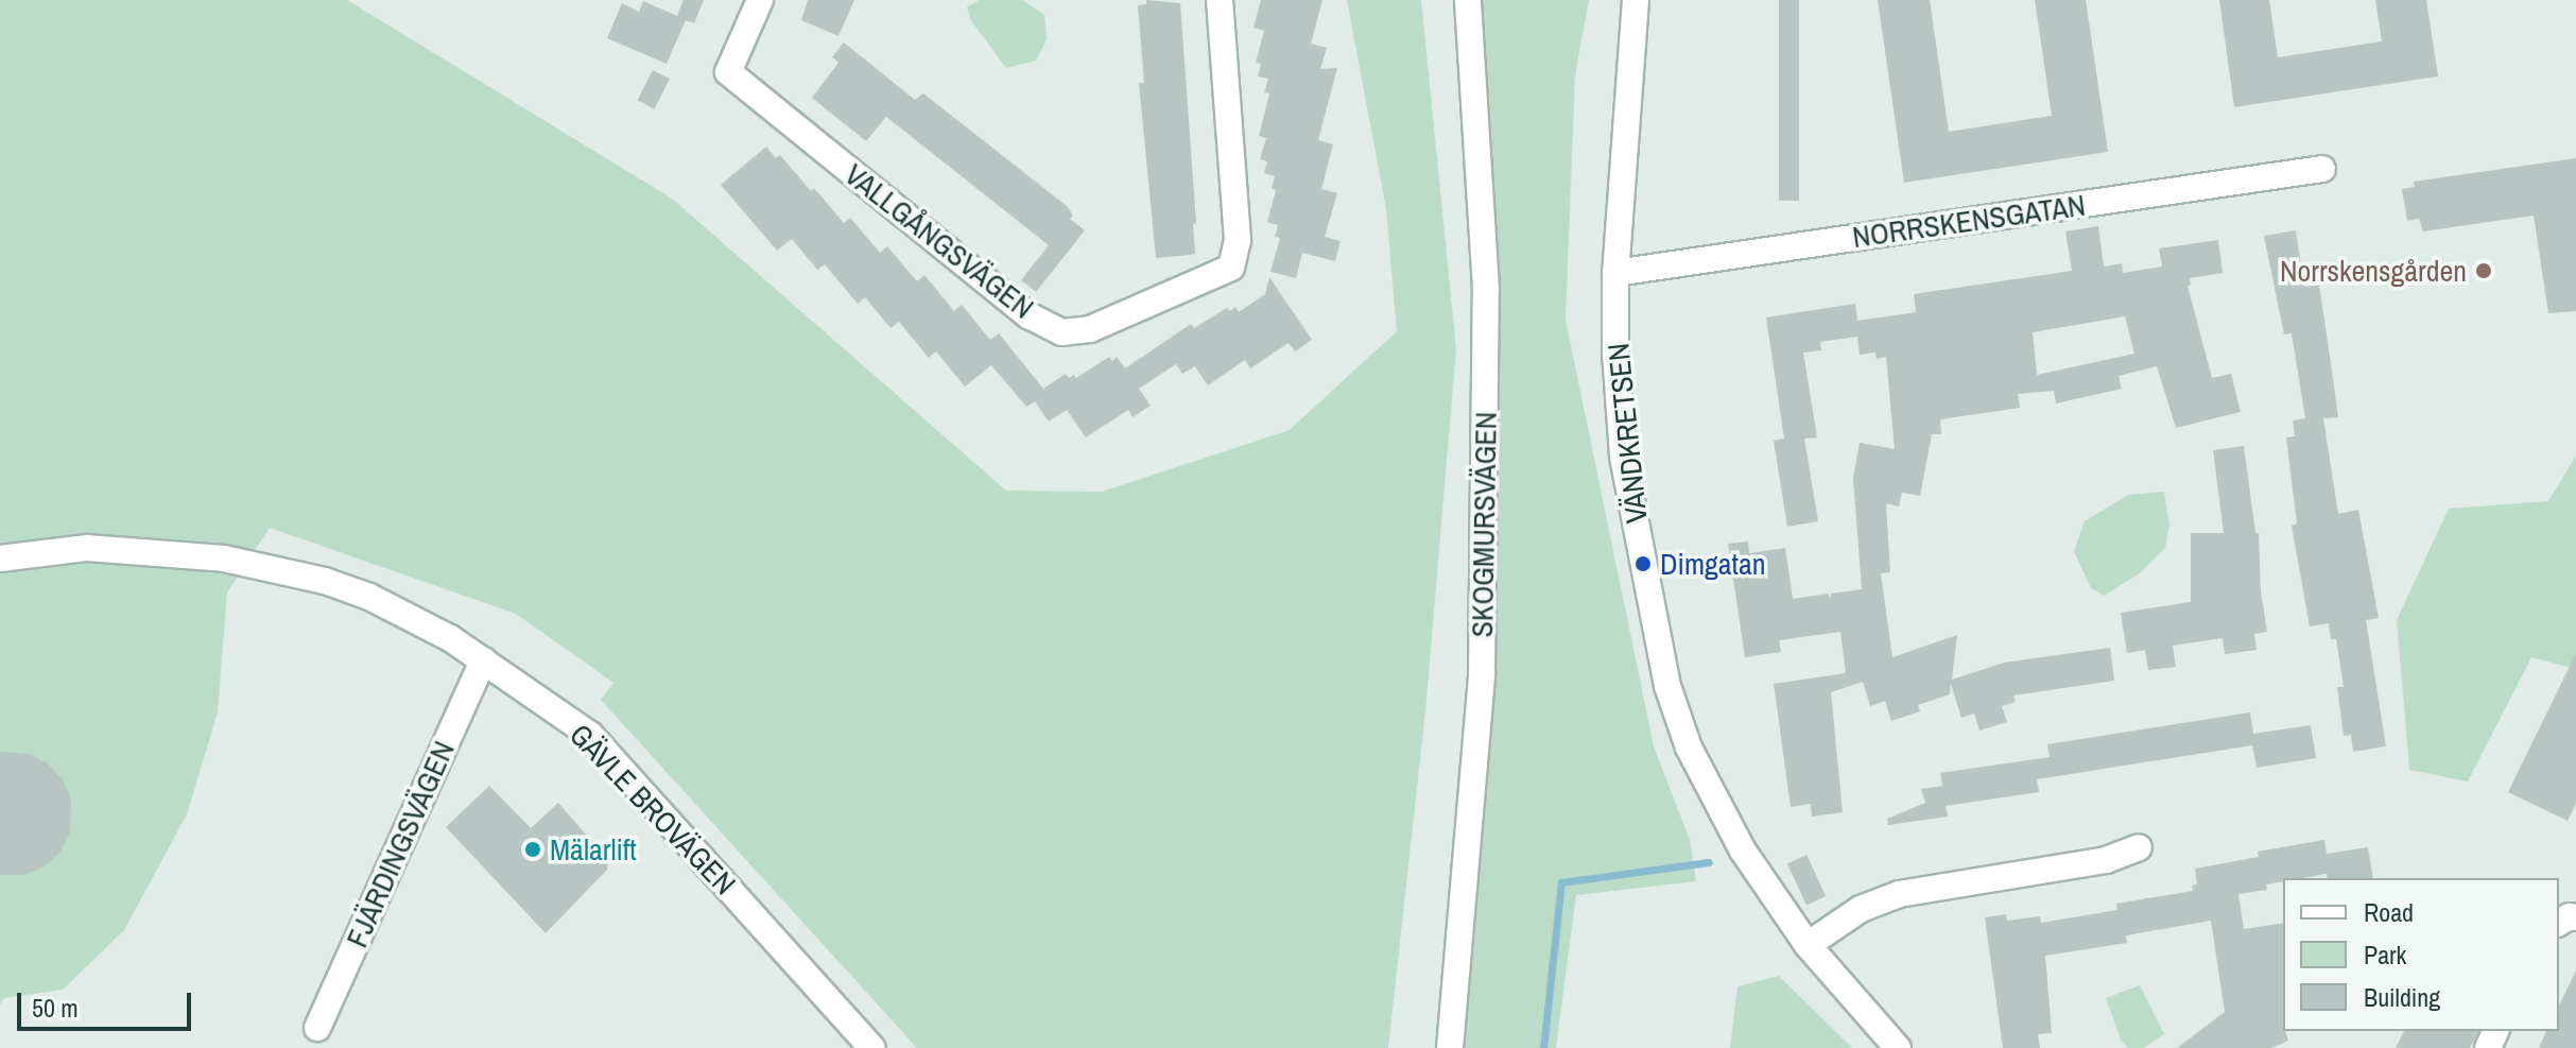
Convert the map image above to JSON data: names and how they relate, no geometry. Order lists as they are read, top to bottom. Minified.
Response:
{"streets":{"street":["NORRSKENSGATAN","VALLGÅNGSVÄGEN","VÄNDKRETSEN","SKOGMURSVÄGEN","GÄVLE BROVÄGEN","FJÄRDINGSVÄGEN"]},"crossings":[["NORRSKENSGATAN","VÄNDKRETSEN"],["GÄVLE BROVÄGEN","FJÄRDINGSVÄGEN"]],"places":["Norrskensgården","Dimgatan","Mälarlift"],"legend":["Road","Park","Building"],"scale_bar":"50 m"}
